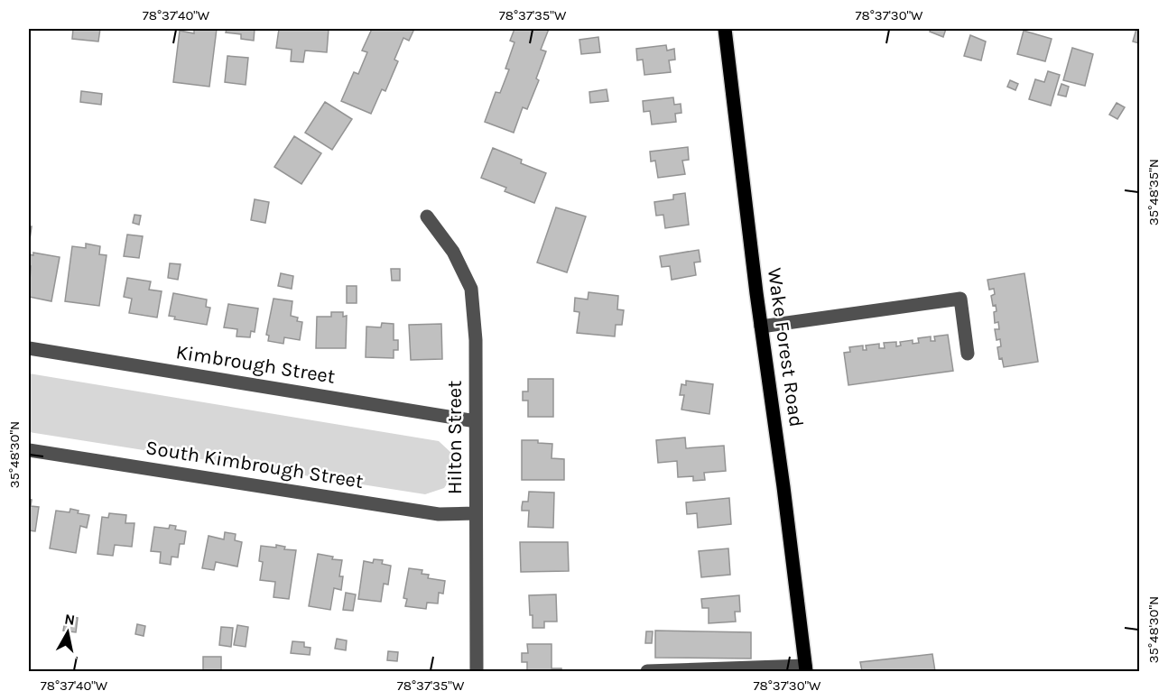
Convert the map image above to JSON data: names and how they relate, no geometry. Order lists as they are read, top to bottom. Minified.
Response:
{"streets":{"main road":["Wake Forest Road"],"street":["Kimbrough Street","Hilton Street","South Kimbrough Street"]},"crossings":[["Kimbrough Street","Hilton Street"],["Hilton Street","South Kimbrough Street"]],"north":"top","coordinates":["78°37'40\"W","78°37'35\"W","78°37'30\"W","35°48'35\"N","35°48'30\"N"]}
